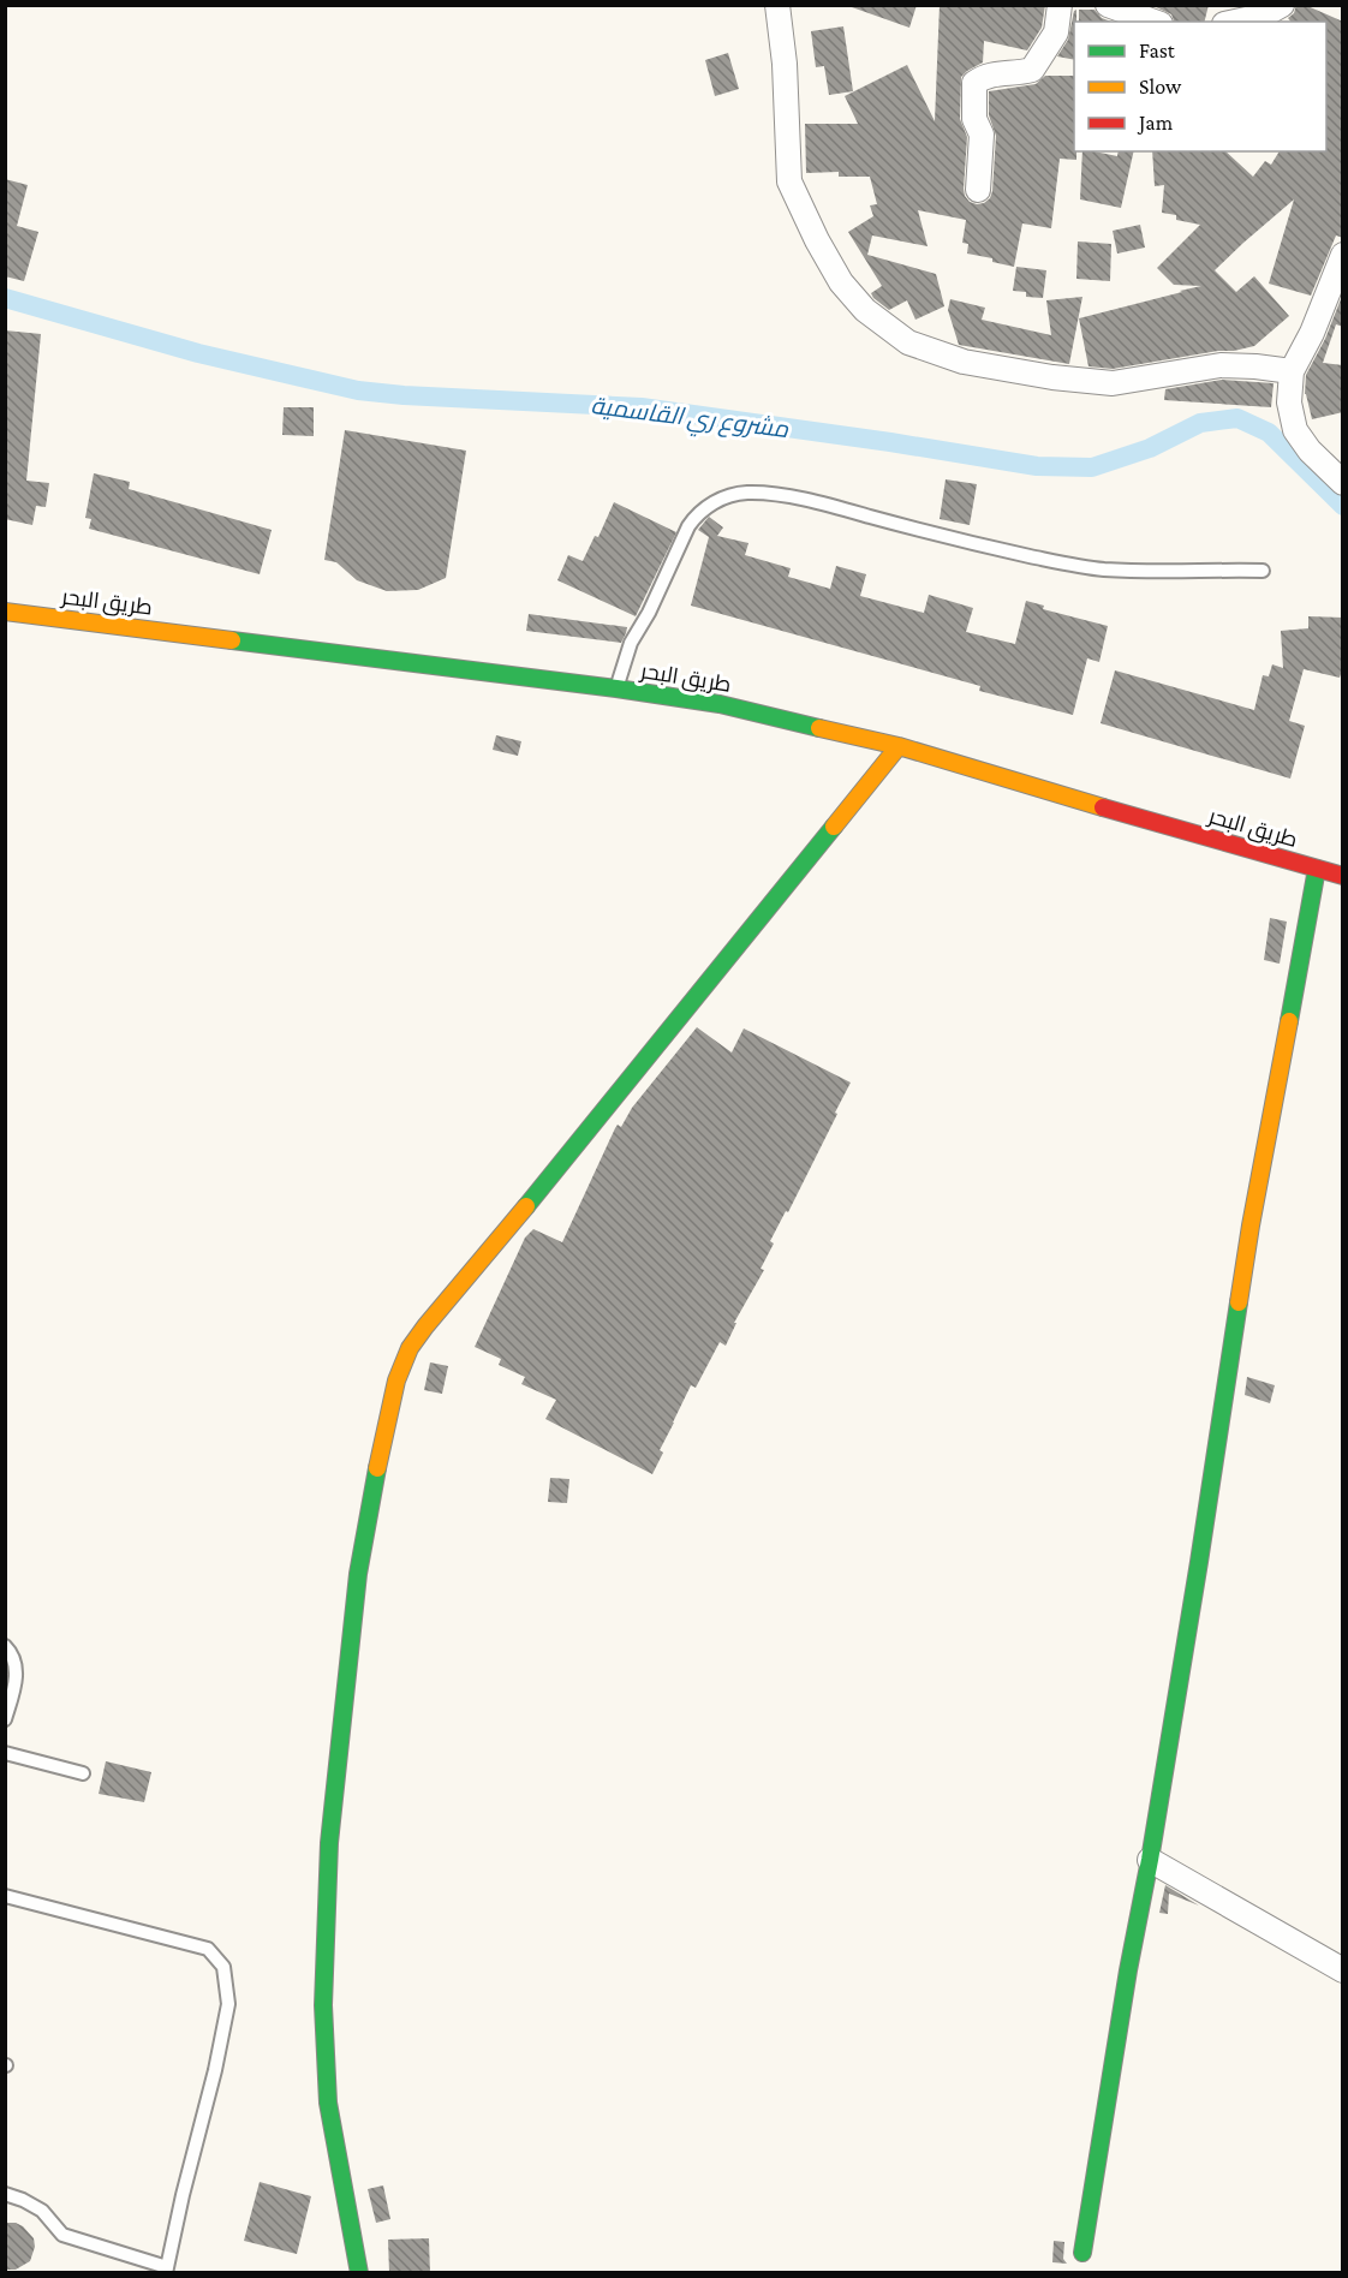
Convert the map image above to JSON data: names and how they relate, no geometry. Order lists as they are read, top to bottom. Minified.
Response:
{"streets":{"main road":["طريق البحر"]},"water":["مشروع ري القاسمية"],"legend":["Fast","Slow","Jam"]}
